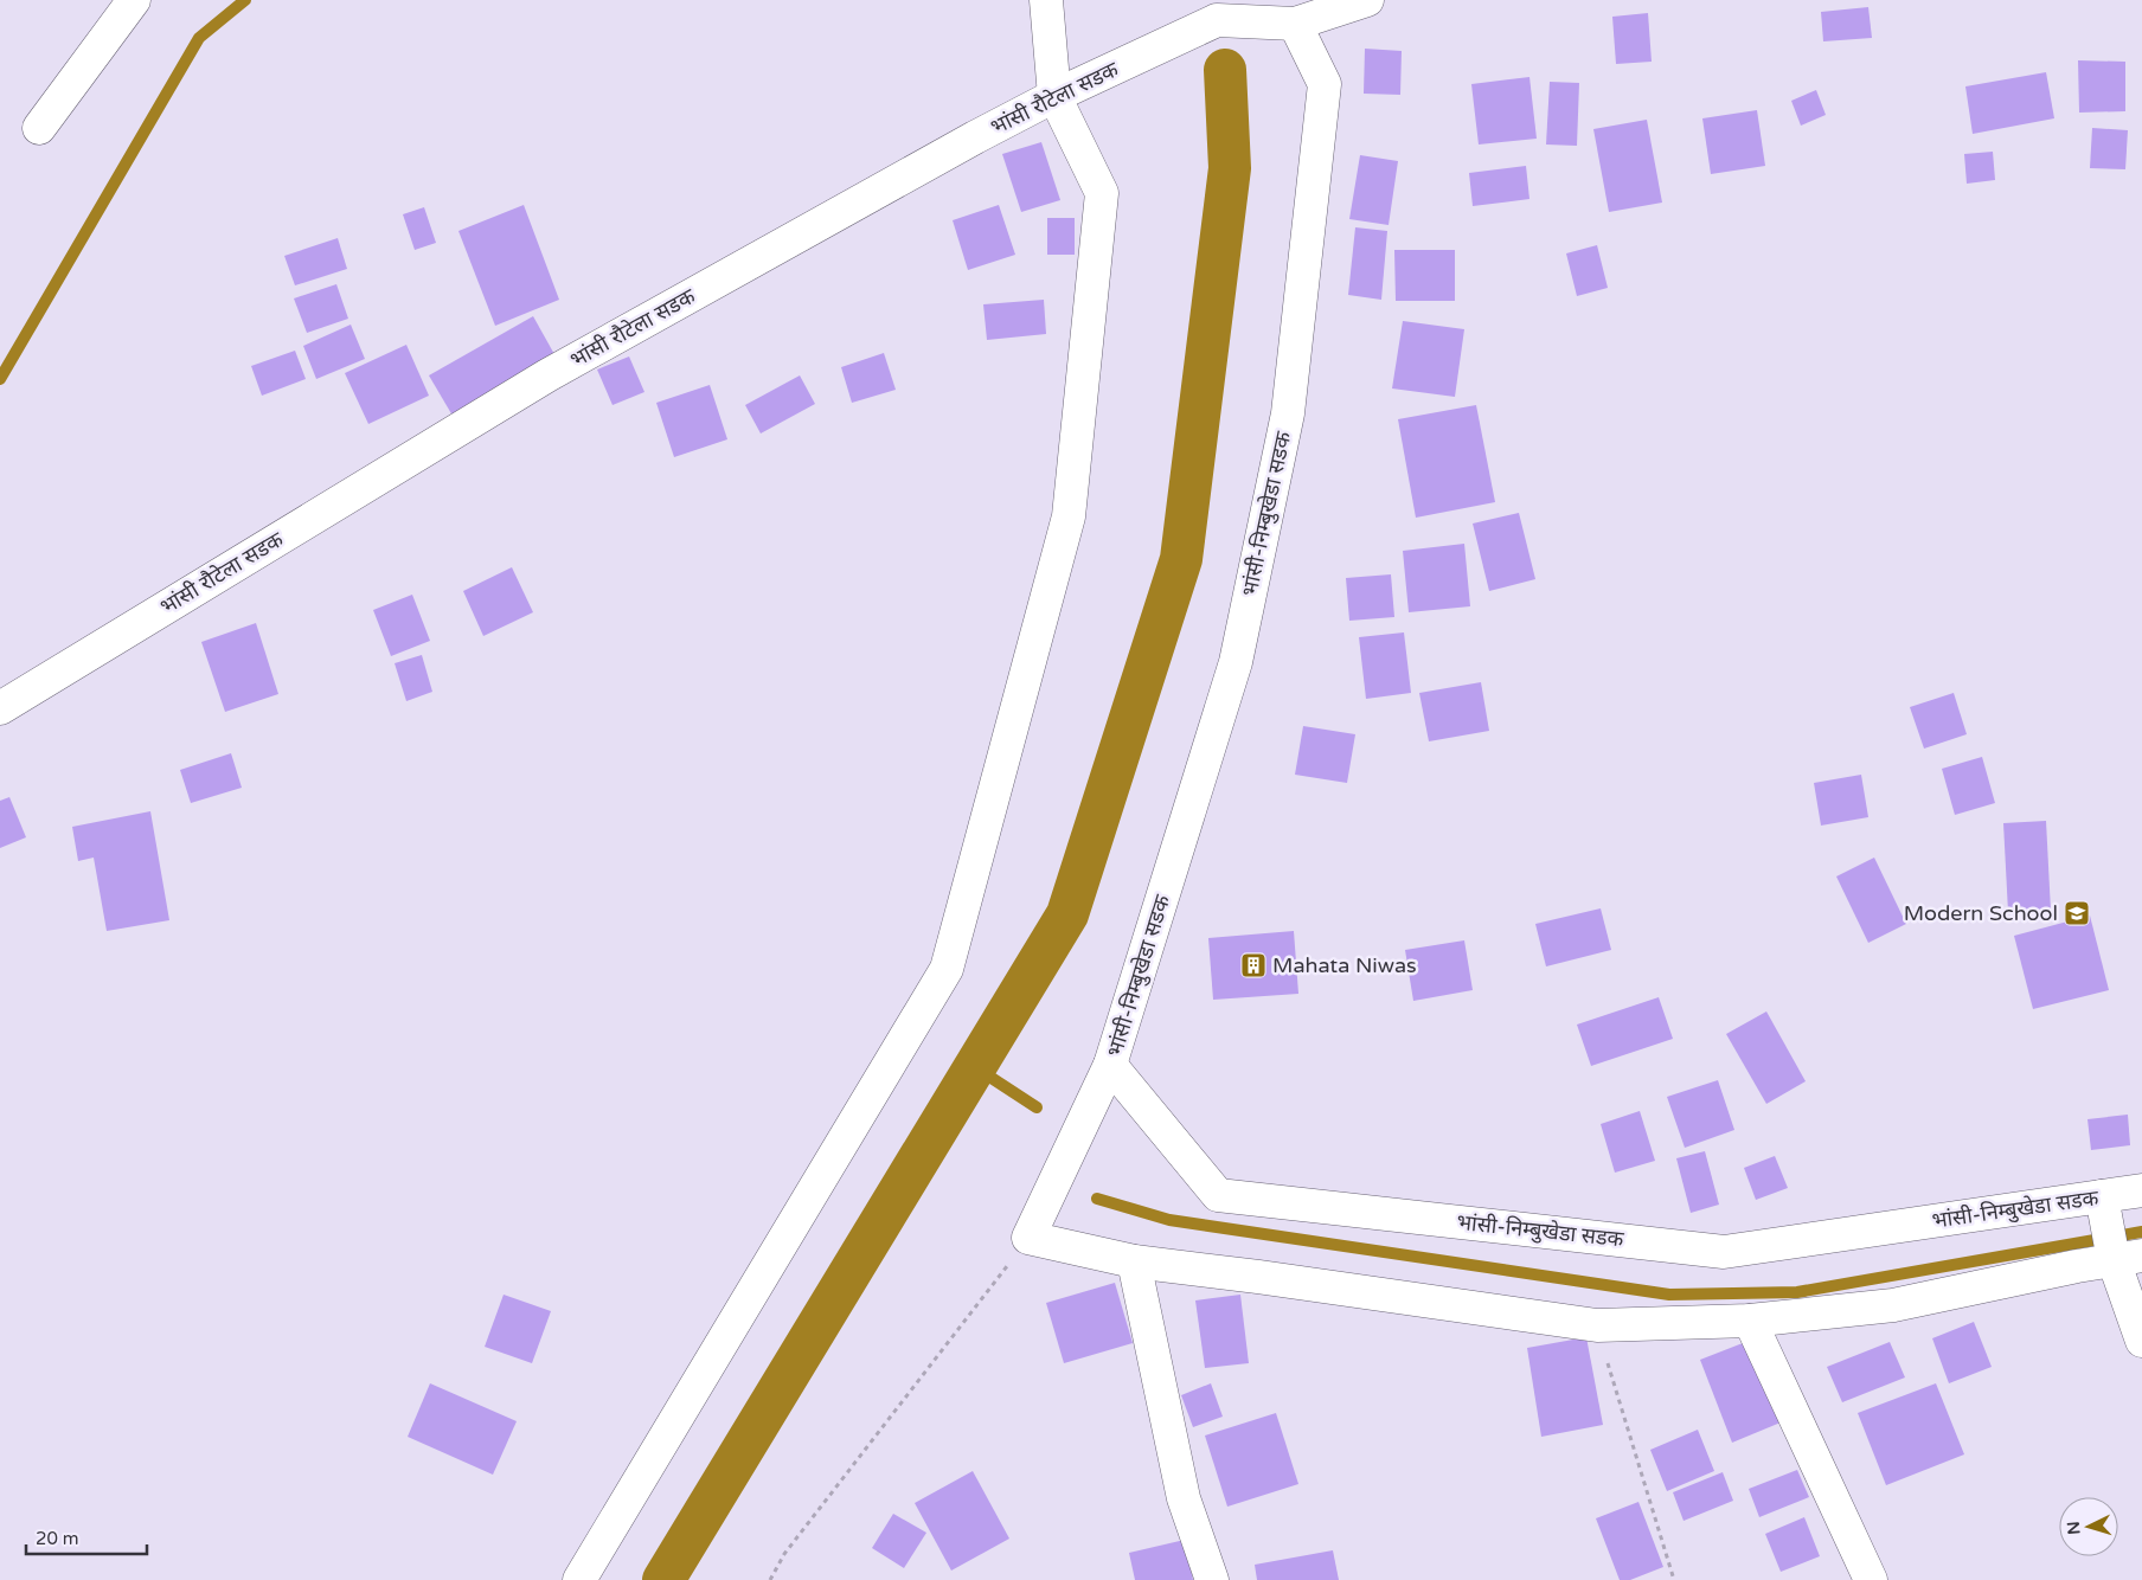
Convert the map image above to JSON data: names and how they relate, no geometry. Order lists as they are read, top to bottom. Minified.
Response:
{"streets":{"street":["भांसी रौटेला सडक","भांसी-निम्बुखेडा सडक"]},"crossings":[["भांसी रौटेला सडक","भांसी-निम्बुखेडा सडक"]],"places":{"school or university":["Modern School"],"building":["Mahata Niwas"]},"scale_bar":"20 m","north":"left"}
